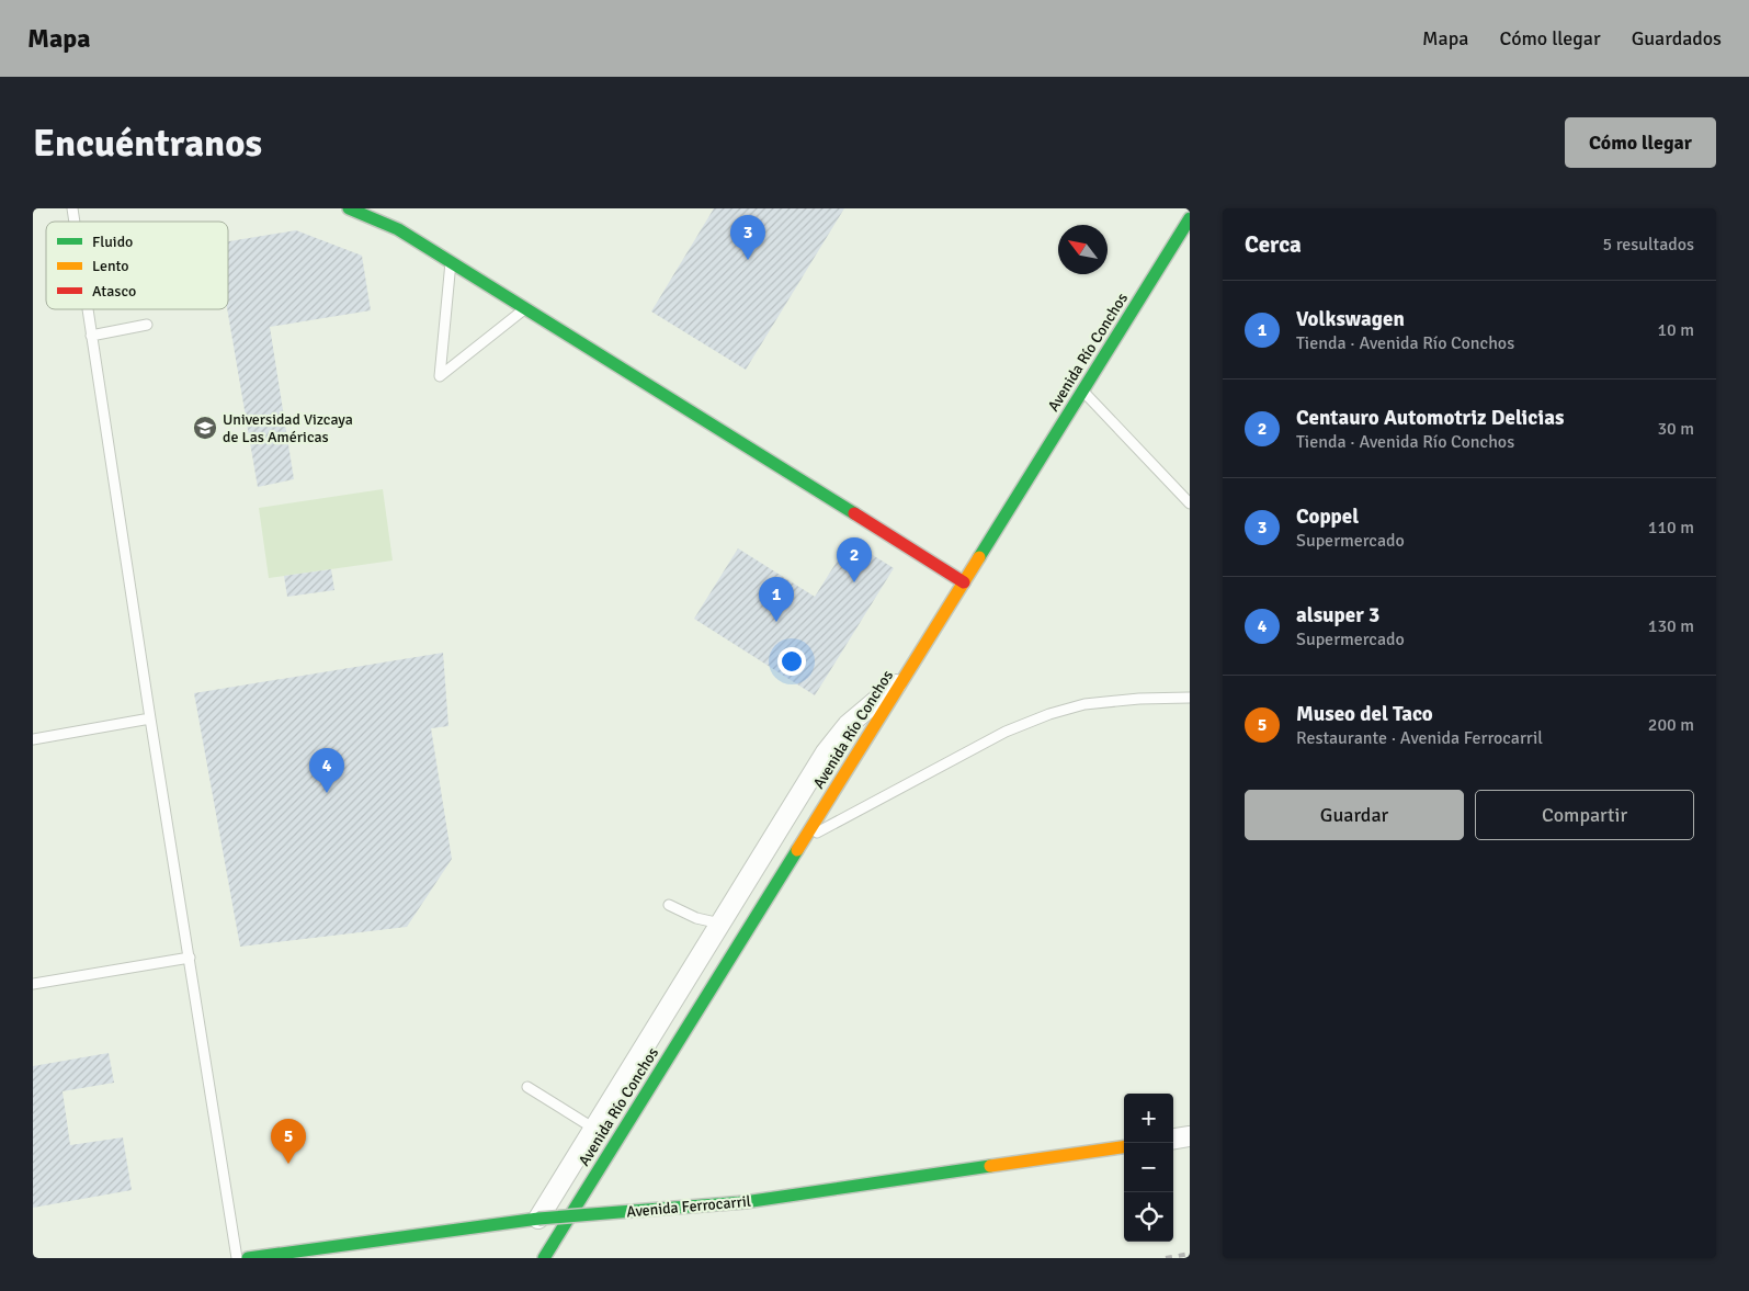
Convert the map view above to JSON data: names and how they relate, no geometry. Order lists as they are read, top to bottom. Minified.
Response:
{"streets":{"street":["Avenida Río Conchos","Avenida Ferrocarril"]},"places":{"school or university":["Universidad Vizcaya de Las Américas"]},"legend":["Fluido","Lento","Atasco"],"north":"top left","page":{"header":"Mapa","nav":["Mapa","Cómo llegar","Guardados"],"buttons":["Cómo llegar",["Guardar","Compartir"]],"title":"Encuéntranos","heading":["Cerca","5 resultados"],"pins":["3","2","1","4","5"],"list":[{"mark":"1","name":"Volkswagen","note":"Tienda · Avenida Río Conchos","value":"10 m"},{"mark":"2","name":"Centauro Automotriz Delicias","note":"Tienda · Avenida Río Conchos","value":"30 m"},{"mark":"3","name":"Coppel","note":"Supermercado","value":"110 m"},{"mark":"4","name":"alsuper 3","note":"Supermercado","value":"130 m"},{"mark":"5","name":"Museo del Taco","note":"Restaurante · Avenida Ferrocarril","value":"200 m"}],"map_buttons":["+","−"]}}
